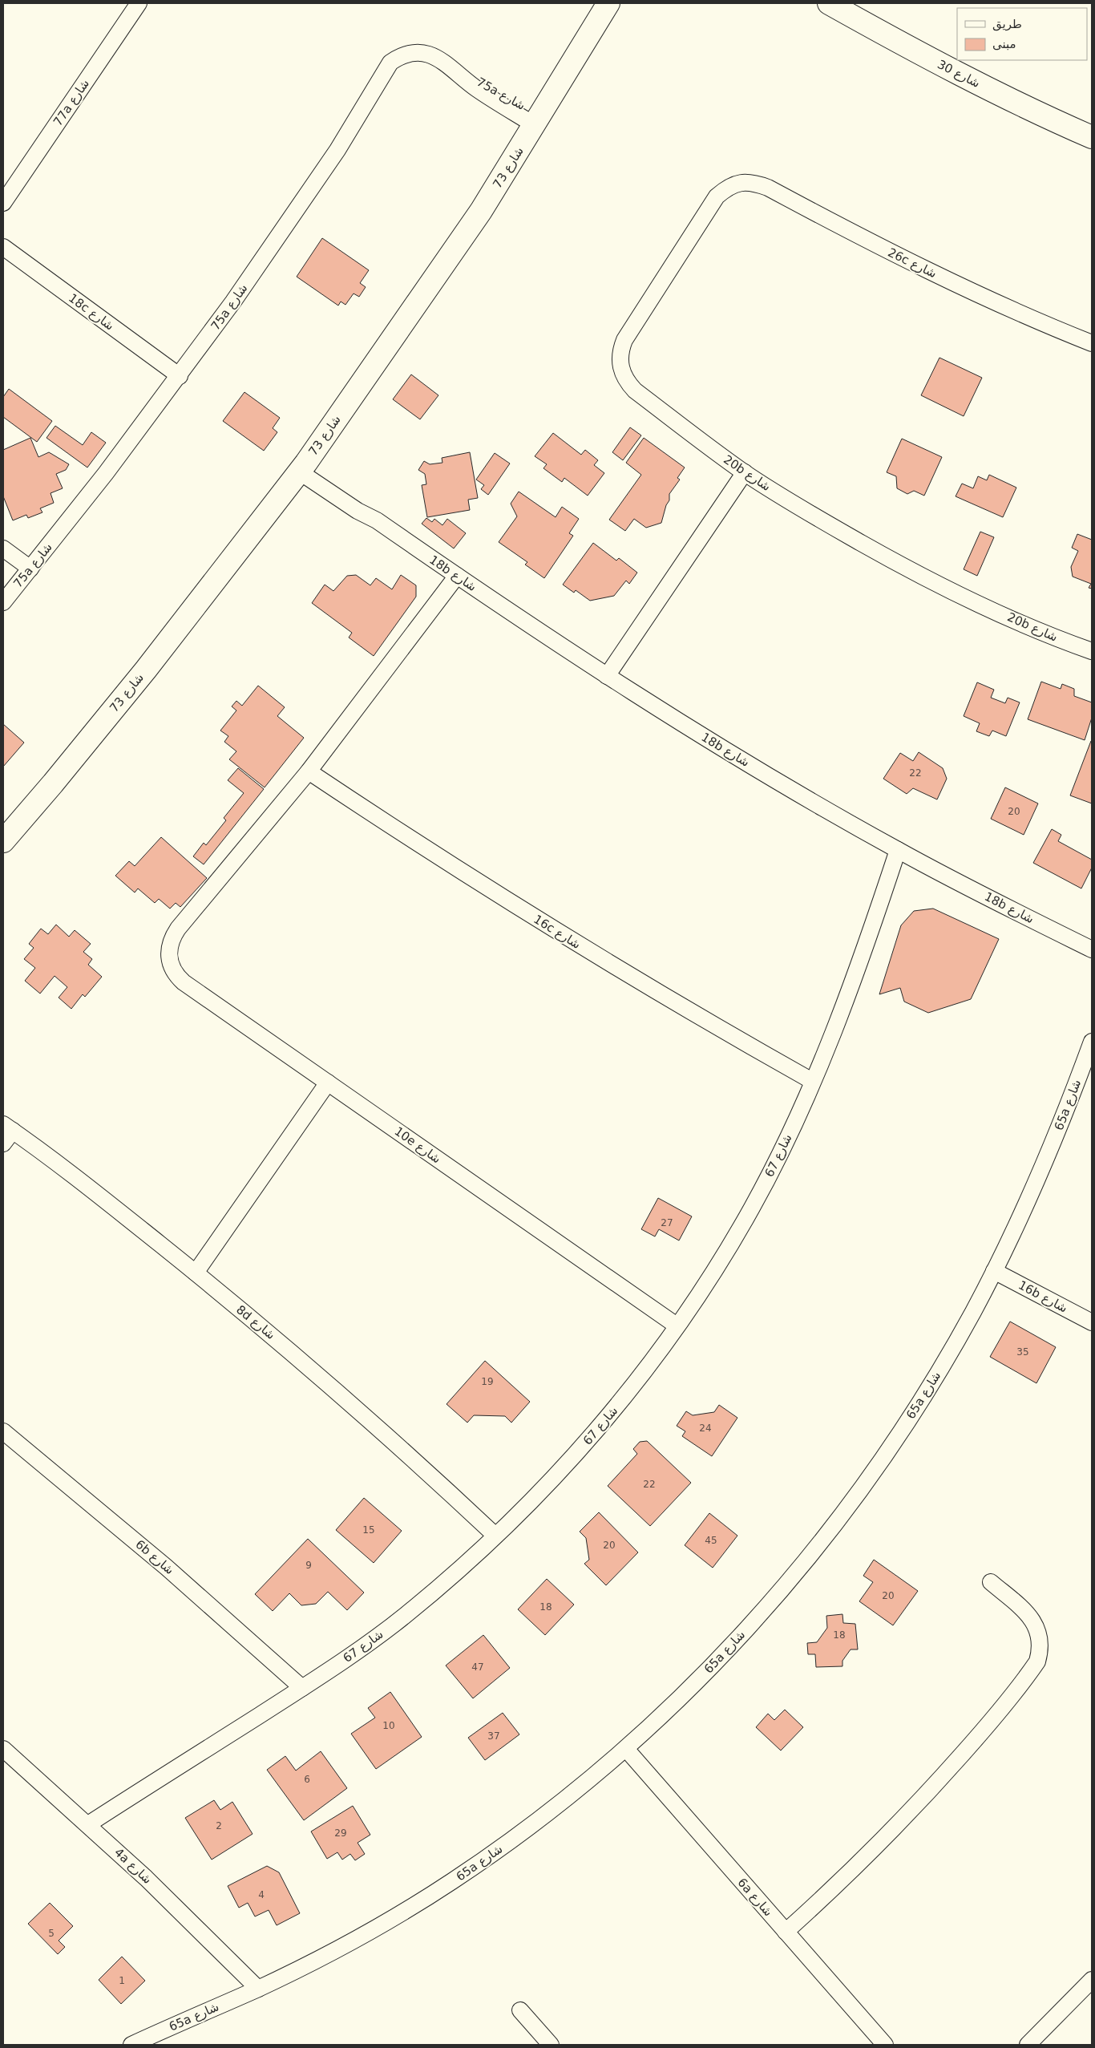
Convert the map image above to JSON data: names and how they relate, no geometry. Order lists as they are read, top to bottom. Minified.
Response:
{"streets":{"street":["شارع 30","75a شارع","77a شارع","شارع 73","26c شارع","18c شارع","20b شارع","18b شارع","16c شارع","65a شارع","10e شارع","شارع 67","16b شارع","8d شارع","6b شارع","4a شارع","6a شارع"]},"crossings":[["75a شارع","شارع 73"],["75a شارع","18c شارع"],["شارع 73","18b شارع"],["26c شارع","20b شارع"],["18b شارع","شارع 67"],["16c شارع","10e شارع"],["16c شارع","شارع 67"],["65a شارع","16b شارع"],["65a شارع","4a شارع"],["65a شارع","6a شارع"],["10e شارع","شارع 67"],["شارع 67","8d شارع"],["شارع 67","6b شارع"],["شارع 67","4a شارع"]],"house_numbers":["22","20","27","35","19","24","22","15","45","20","9","20","18","18","47","10","37","6","2","29","4","5","1"],"legend":["طريق","مبنى"]}
